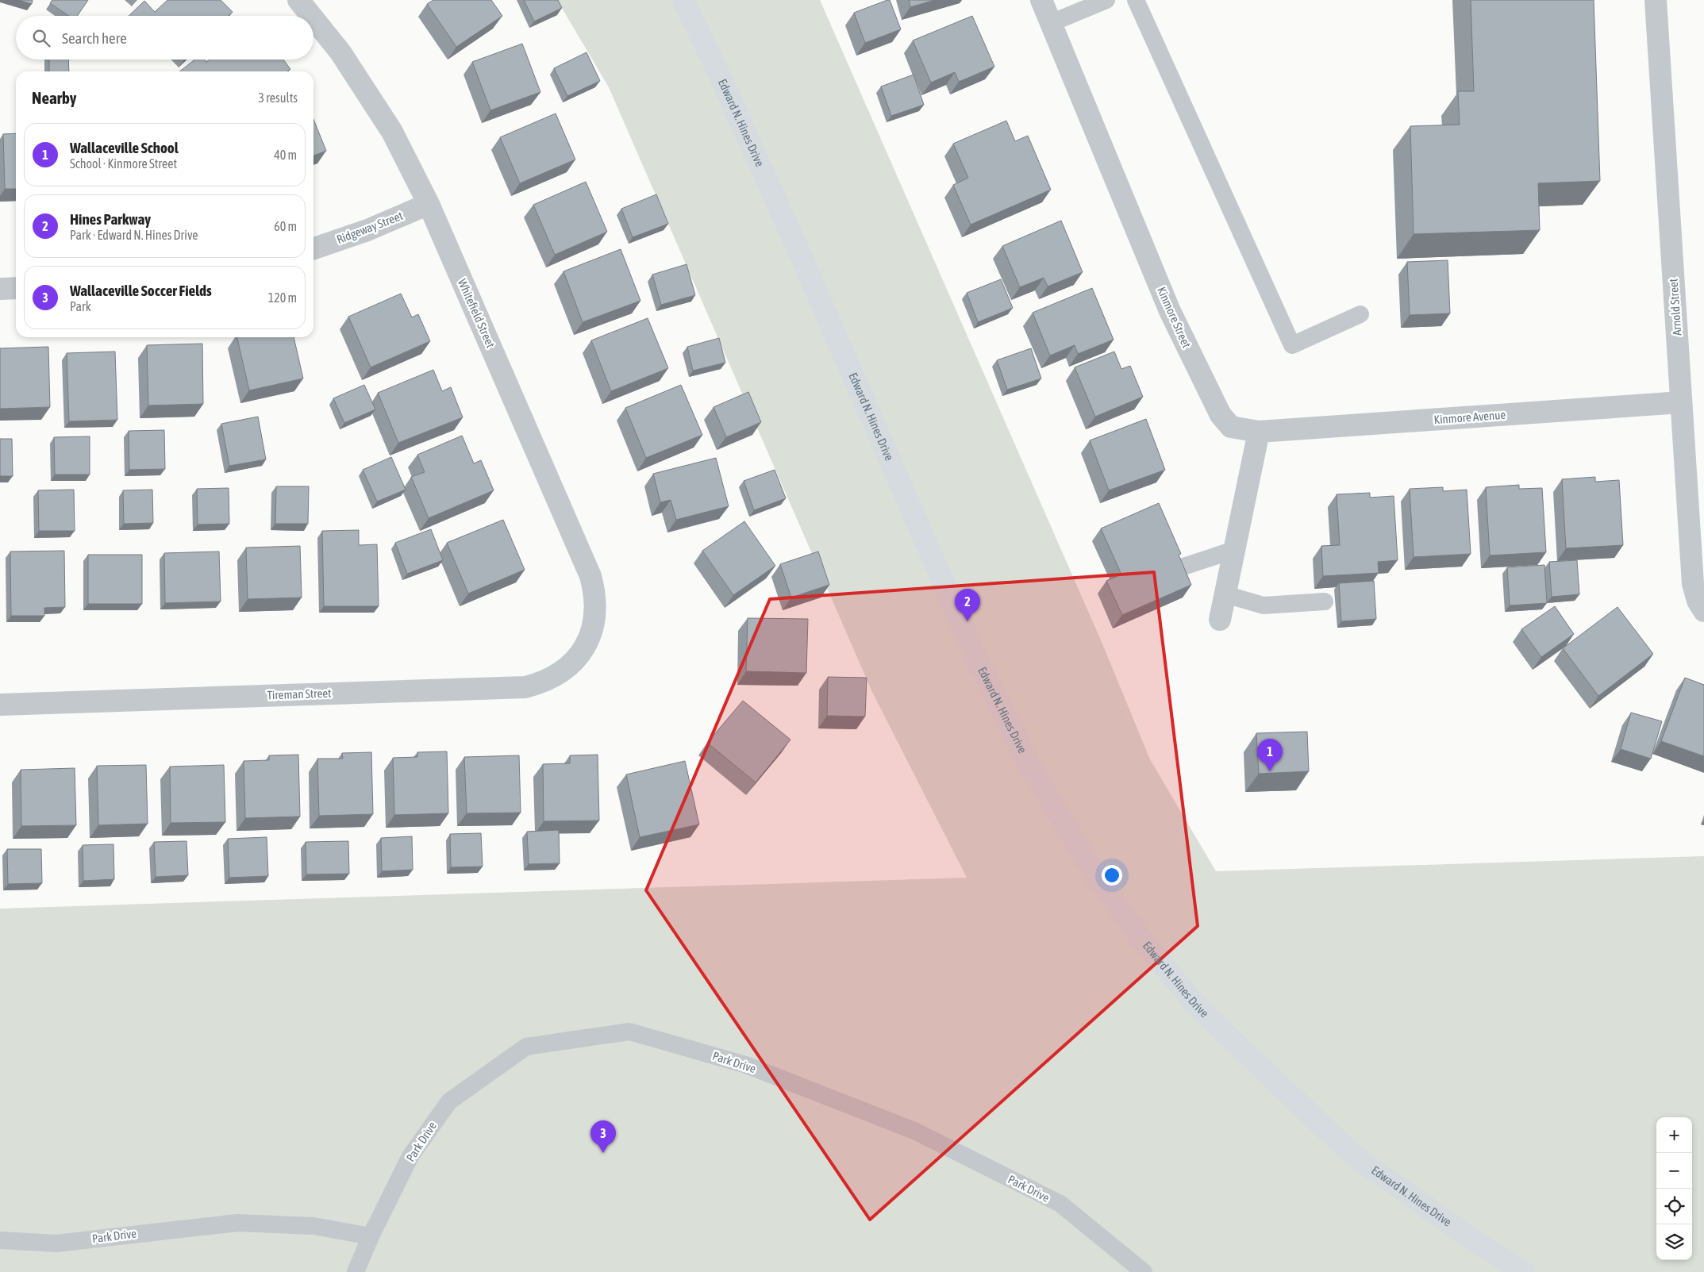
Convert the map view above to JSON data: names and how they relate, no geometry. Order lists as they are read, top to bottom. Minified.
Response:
{"streets":{"street":["Edward N. Hines Drive","Ridgeway Street","Arnold Street","Whitefield Street","Kinmore Street","Kinmore Avenue","Tireman Street"],"lane":["Park Drive"]},"crossings":[["Ridgeway Street","Whitefield Street"],["Arnold Street","Kinmore Avenue"],["Whitefield Street","Tireman Street"],["Kinmore Street","Kinmore Avenue"]],"page":{"search":"Search here","heading":["Nearby","3 results"],"list":[{"mark":"1","name":"Wallaceville School","note":"School · Kinmore Street","value":"40 m"},{"mark":"2","name":"Hines Parkway","note":"Park · Edward N. Hines Drive","value":"60 m"},{"mark":"3","name":"Wallaceville Soccer Fields","note":"Park","value":"120 m"}],"pins":["2","1","3"],"map_buttons":["+","−"]}}
